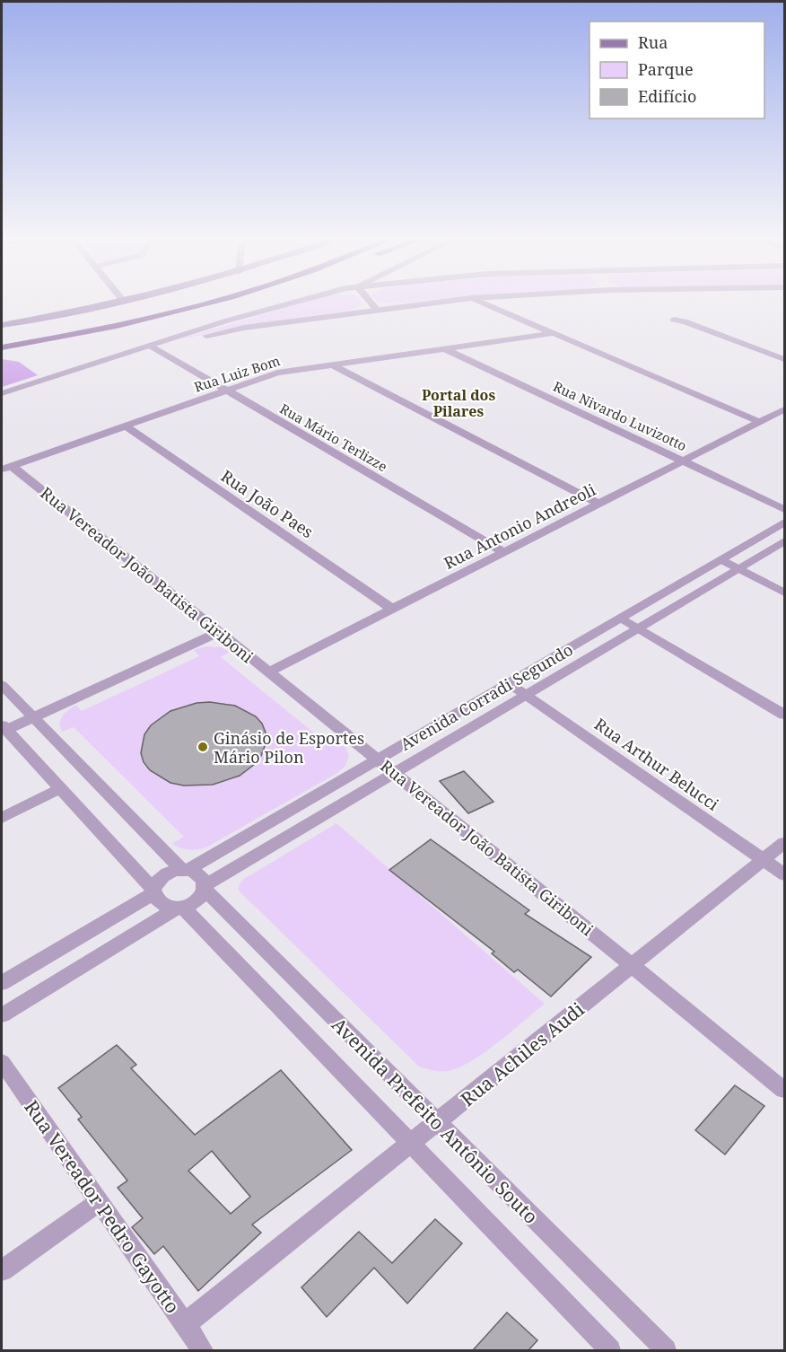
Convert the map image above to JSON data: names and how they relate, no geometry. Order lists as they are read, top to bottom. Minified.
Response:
{"streets":{"street":["Rua Luiz Bom","Rua Nivardo Luvizotto","Rua Mário Terlizze","Rua João Paes","Rua Antonio Andreoli","Rua Vereador João Batista Giriboni","Avenida Corradi Segundo","Rua Arthur Belucci","Rua Achiles Audi","Avenida Prefeito Antônio Souto","Rua Vereador Pedro Gayotto"]},"crossings":[["Rua Luiz Bom","Rua Nivardo Luvizotto"],["Rua Luiz Bom","Rua Mário Terlizze"],["Rua Luiz Bom","Rua João Paes"],["Rua Luiz Bom","Rua Vereador João Batista Giriboni"],["Rua Nivardo Luvizotto","Rua Antonio Andreoli"],["Rua Mário Terlizze","Rua Antonio Andreoli"],["Rua João Paes","Rua Antonio Andreoli"],["Rua Antonio Andreoli","Rua Vereador João Batista Giriboni"],["Rua Vereador João Batista Giriboni","Avenida Corradi Segundo"],["Rua Vereador João Batista Giriboni","Rua Achiles Audi"],["Avenida Corradi Segundo","Rua Arthur Belucci"],["Avenida Corradi Segundo","Avenida Prefeito Antônio Souto"],["Rua Arthur Belucci","Rua Achiles Audi"],["Rua Achiles Audi","Avenida Prefeito Antônio Souto"],["Rua Achiles Audi","Rua Vereador Pedro Gayotto"]],"districts":["Portal dos Pilares"],"places":["Ginásio de Esportes Mário Pilon"],"legend":["Rua","Parque","Edifício"]}
